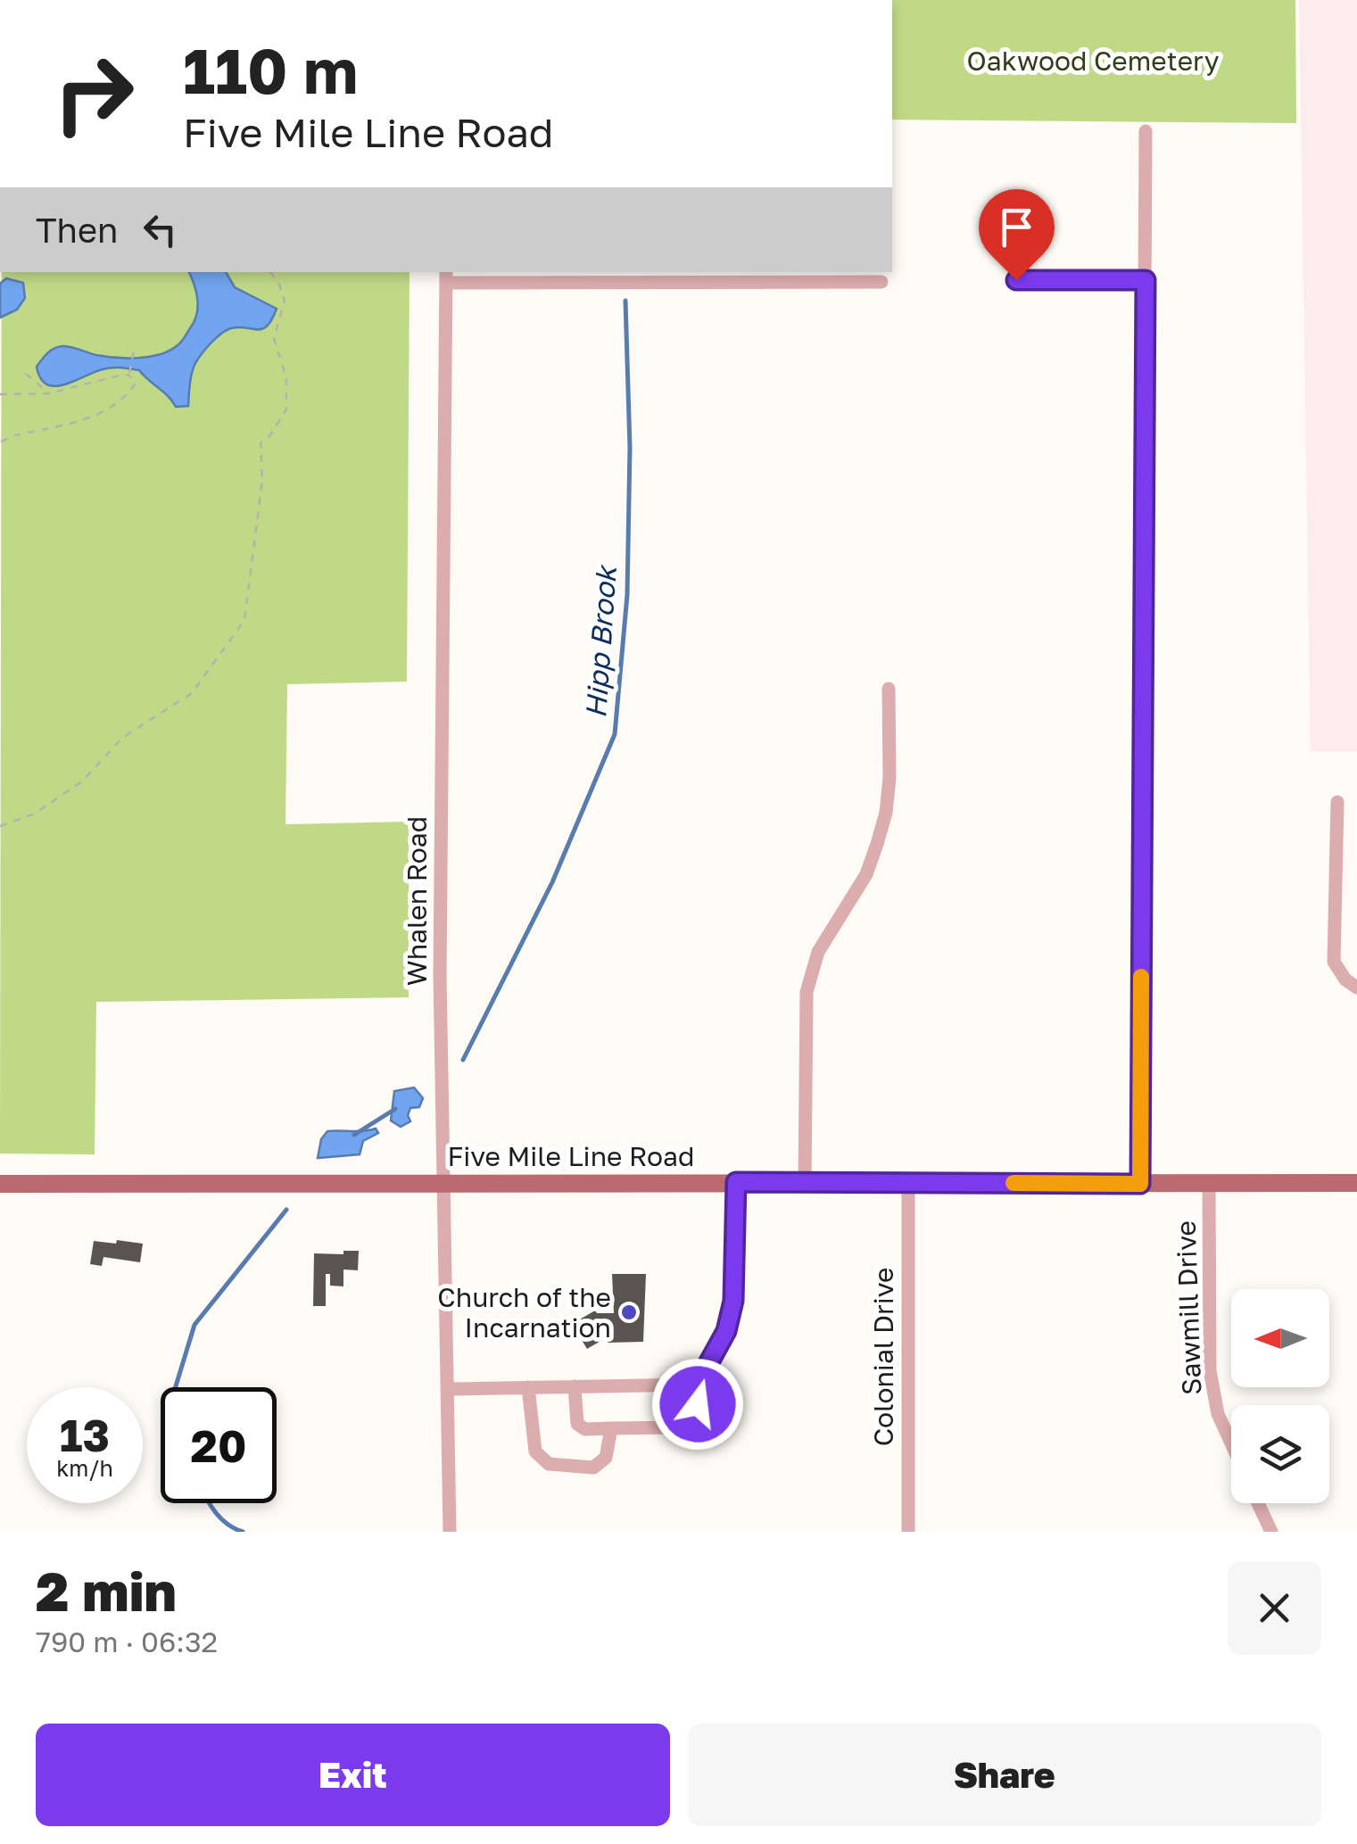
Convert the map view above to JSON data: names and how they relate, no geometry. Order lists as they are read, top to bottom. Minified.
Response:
{"streets":{"main road":["Five Mile Line Road"],"street":["Whalen Road","Sawmill Drive","Colonial Drive"]},"crossings":[["Whalen Road","Five Mile Line Road"],["Five Mile Line Road","Sawmill Drive"],["Five Mile Line Road","Colonial Drive"]],"water":["Hipp Brook"],"parks":["Oakwood Cemetery"],"places":["Church of the Incarnation"],"north":"left","page":{"turn":["110 m","Five Mile Line Road"],"then":"Then","speed":"13 km/h","limit":"20","heading":["2 min","790 m · 06:32"],"buttons":["Exit","Share"]}}
